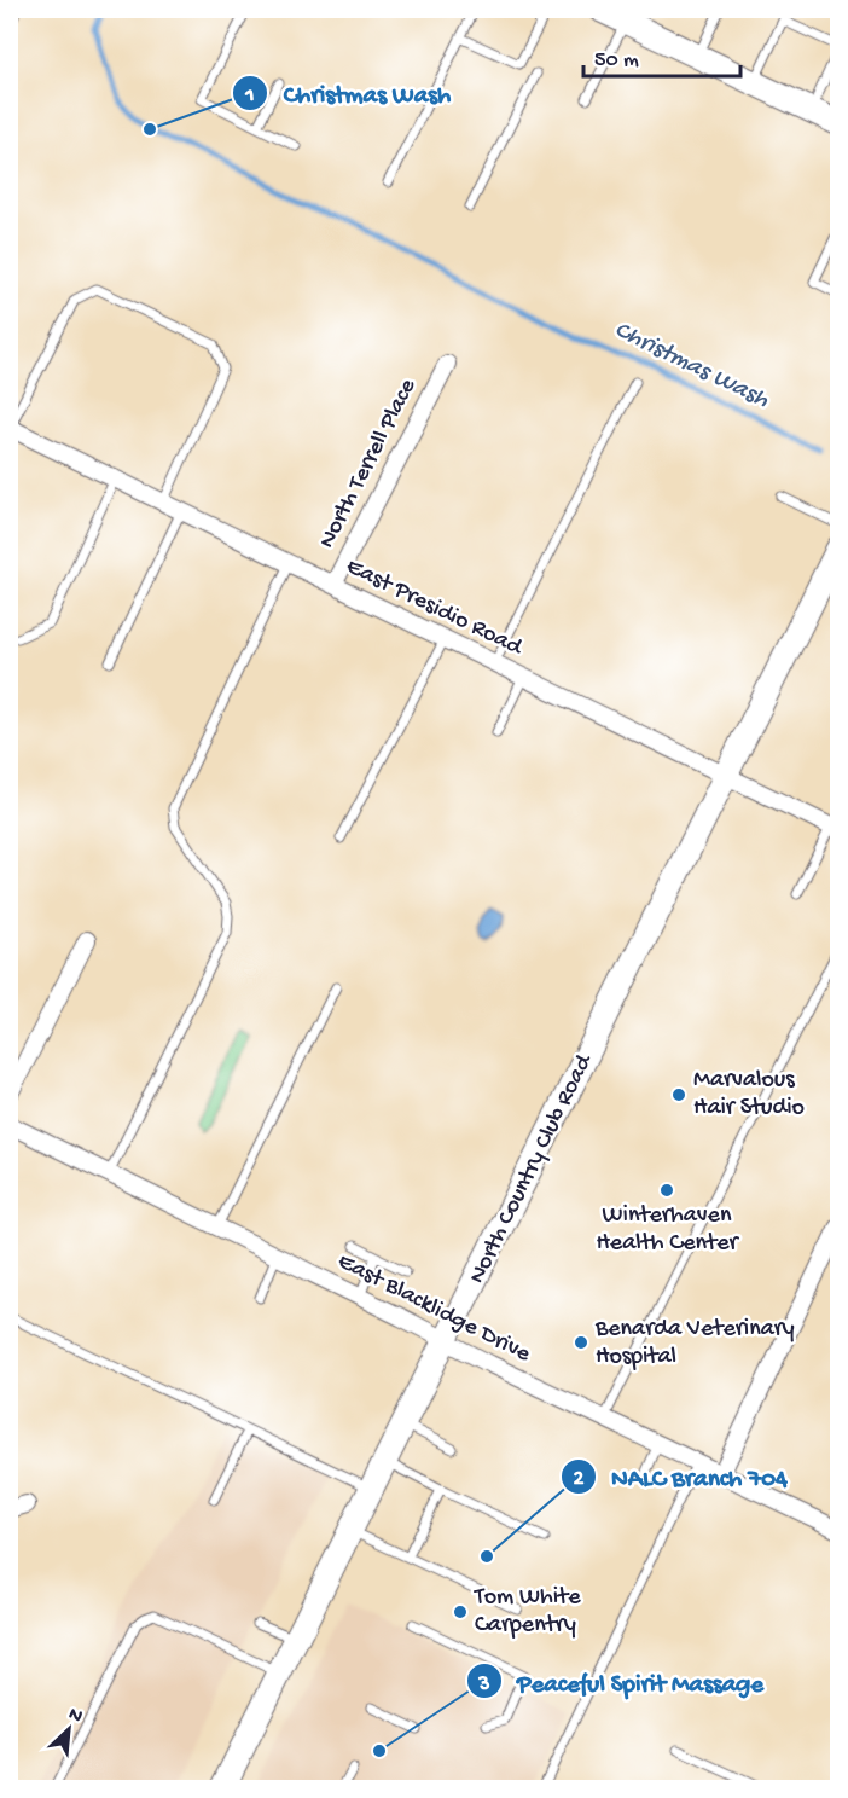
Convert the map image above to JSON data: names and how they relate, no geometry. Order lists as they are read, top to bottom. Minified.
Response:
{"streets":{"main road":["North Country Club Road"],"street":["North Terrell Place","East Presidio Road","East Blacklidge Drive"]},"crossings":[["North Terrell Place","East Presidio Road"],["East Presidio Road","North Country Club Road"],["North Country Club Road","East Blacklidge Drive"]],"water":["Christmas Wash"],"places":["Christmas Wash","Marvalous Hair Studio","Winterhaven Health Center","Benarda Veterinary Hospital","NALC Branch 704","Tom White Carpentry","Peaceful Spirit Massage"],"scale_bar":"50 m","north":"top right"}
